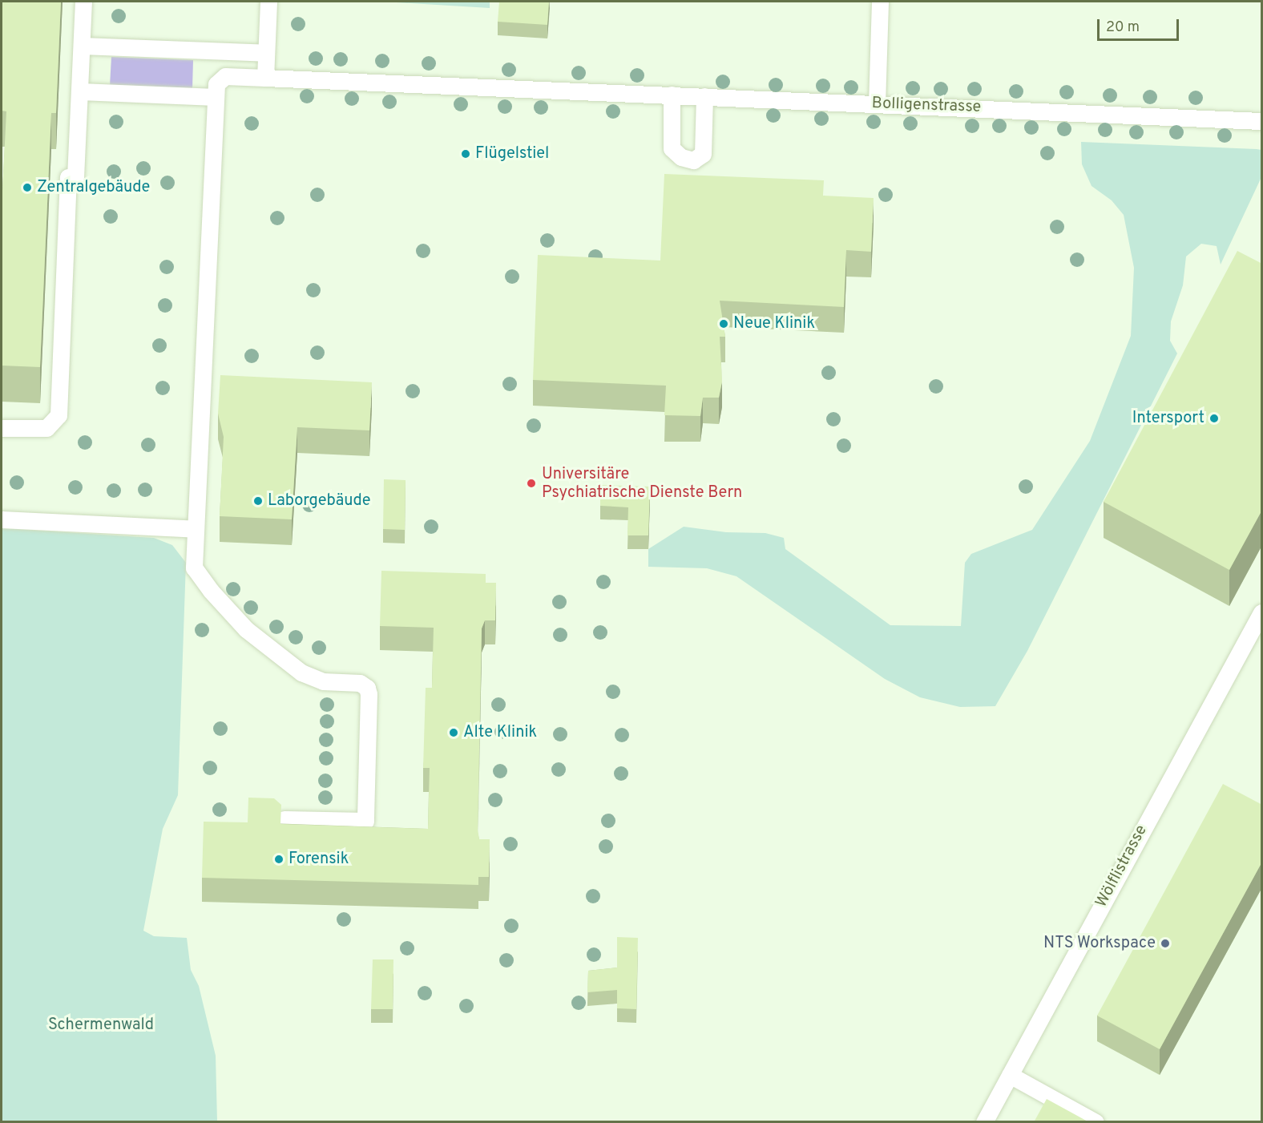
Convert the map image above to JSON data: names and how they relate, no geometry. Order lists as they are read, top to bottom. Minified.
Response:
{"streets":{"lane":["Bolligenstrasse","Wölflistrasse"]},"parks":["Schermenwald"],"places":["Flügelstiel","Zentralgebäude","Neue Klinik","Intersport","Universitäre Psychiatrische Dienste Bern","Laborgebäude","Alte Klinik","Forensik","NTS Workspace"],"scale_bar":"20 m"}
